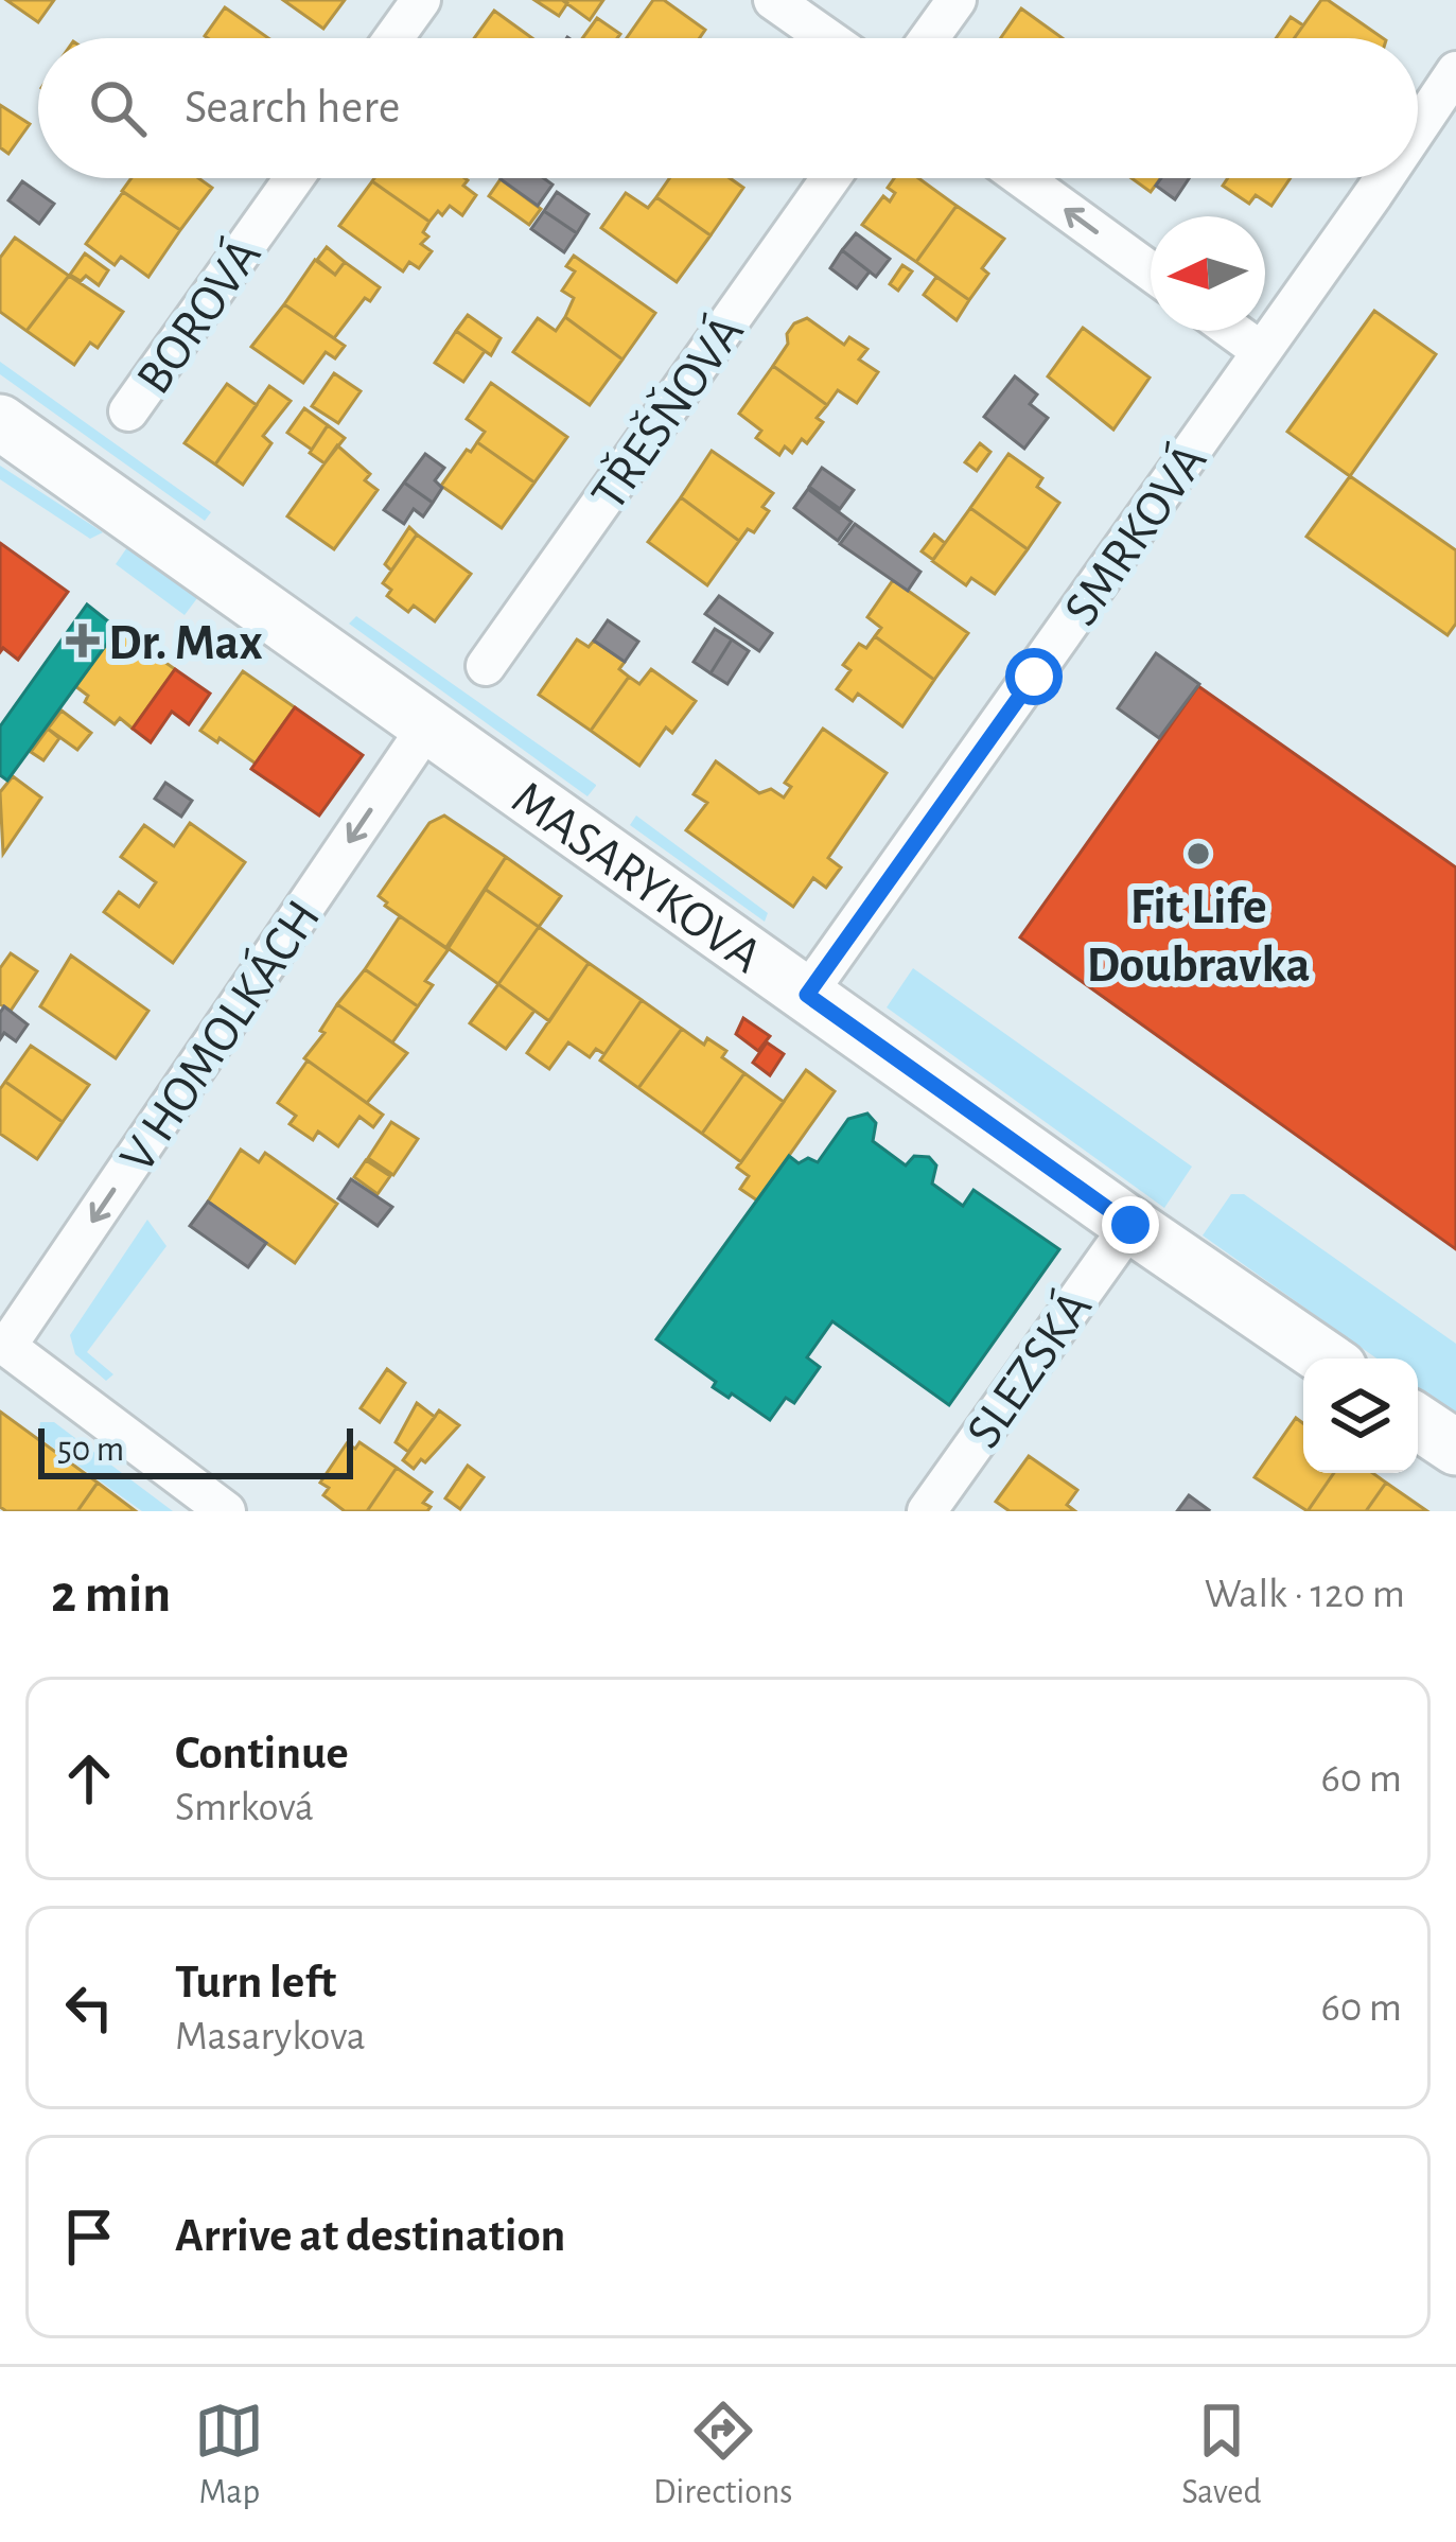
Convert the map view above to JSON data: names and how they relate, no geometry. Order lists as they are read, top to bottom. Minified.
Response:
{"streets":{"street":["BOROVÁ","TŘEŠŇOVÁ","SMRKOVÁ","MASARYKOVA","V HOMOLKÁCH","SLEZSKÁ"]},"crossings":[["SMRKOVÁ","MASARYKOVA"],["MASARYKOVA","V HOMOLKÁCH"],["MASARYKOVA","SLEZSKÁ"]],"one_way":["V HOMOLKÁCH"],"places":{"health":["Dr. Max"],"other":["Fit Life Doubravka"]},"scale_bar":"50 m","north":"left","page":{"search":"Search here","scale":"50 m","heading":["2 min","Walk · 120 m"],"list":[["Continue","Smrková","60 m"],["Turn left","Masarykova","60 m"],"Arrive at destination"],"nav":["Map","Directions","Saved"]}}
